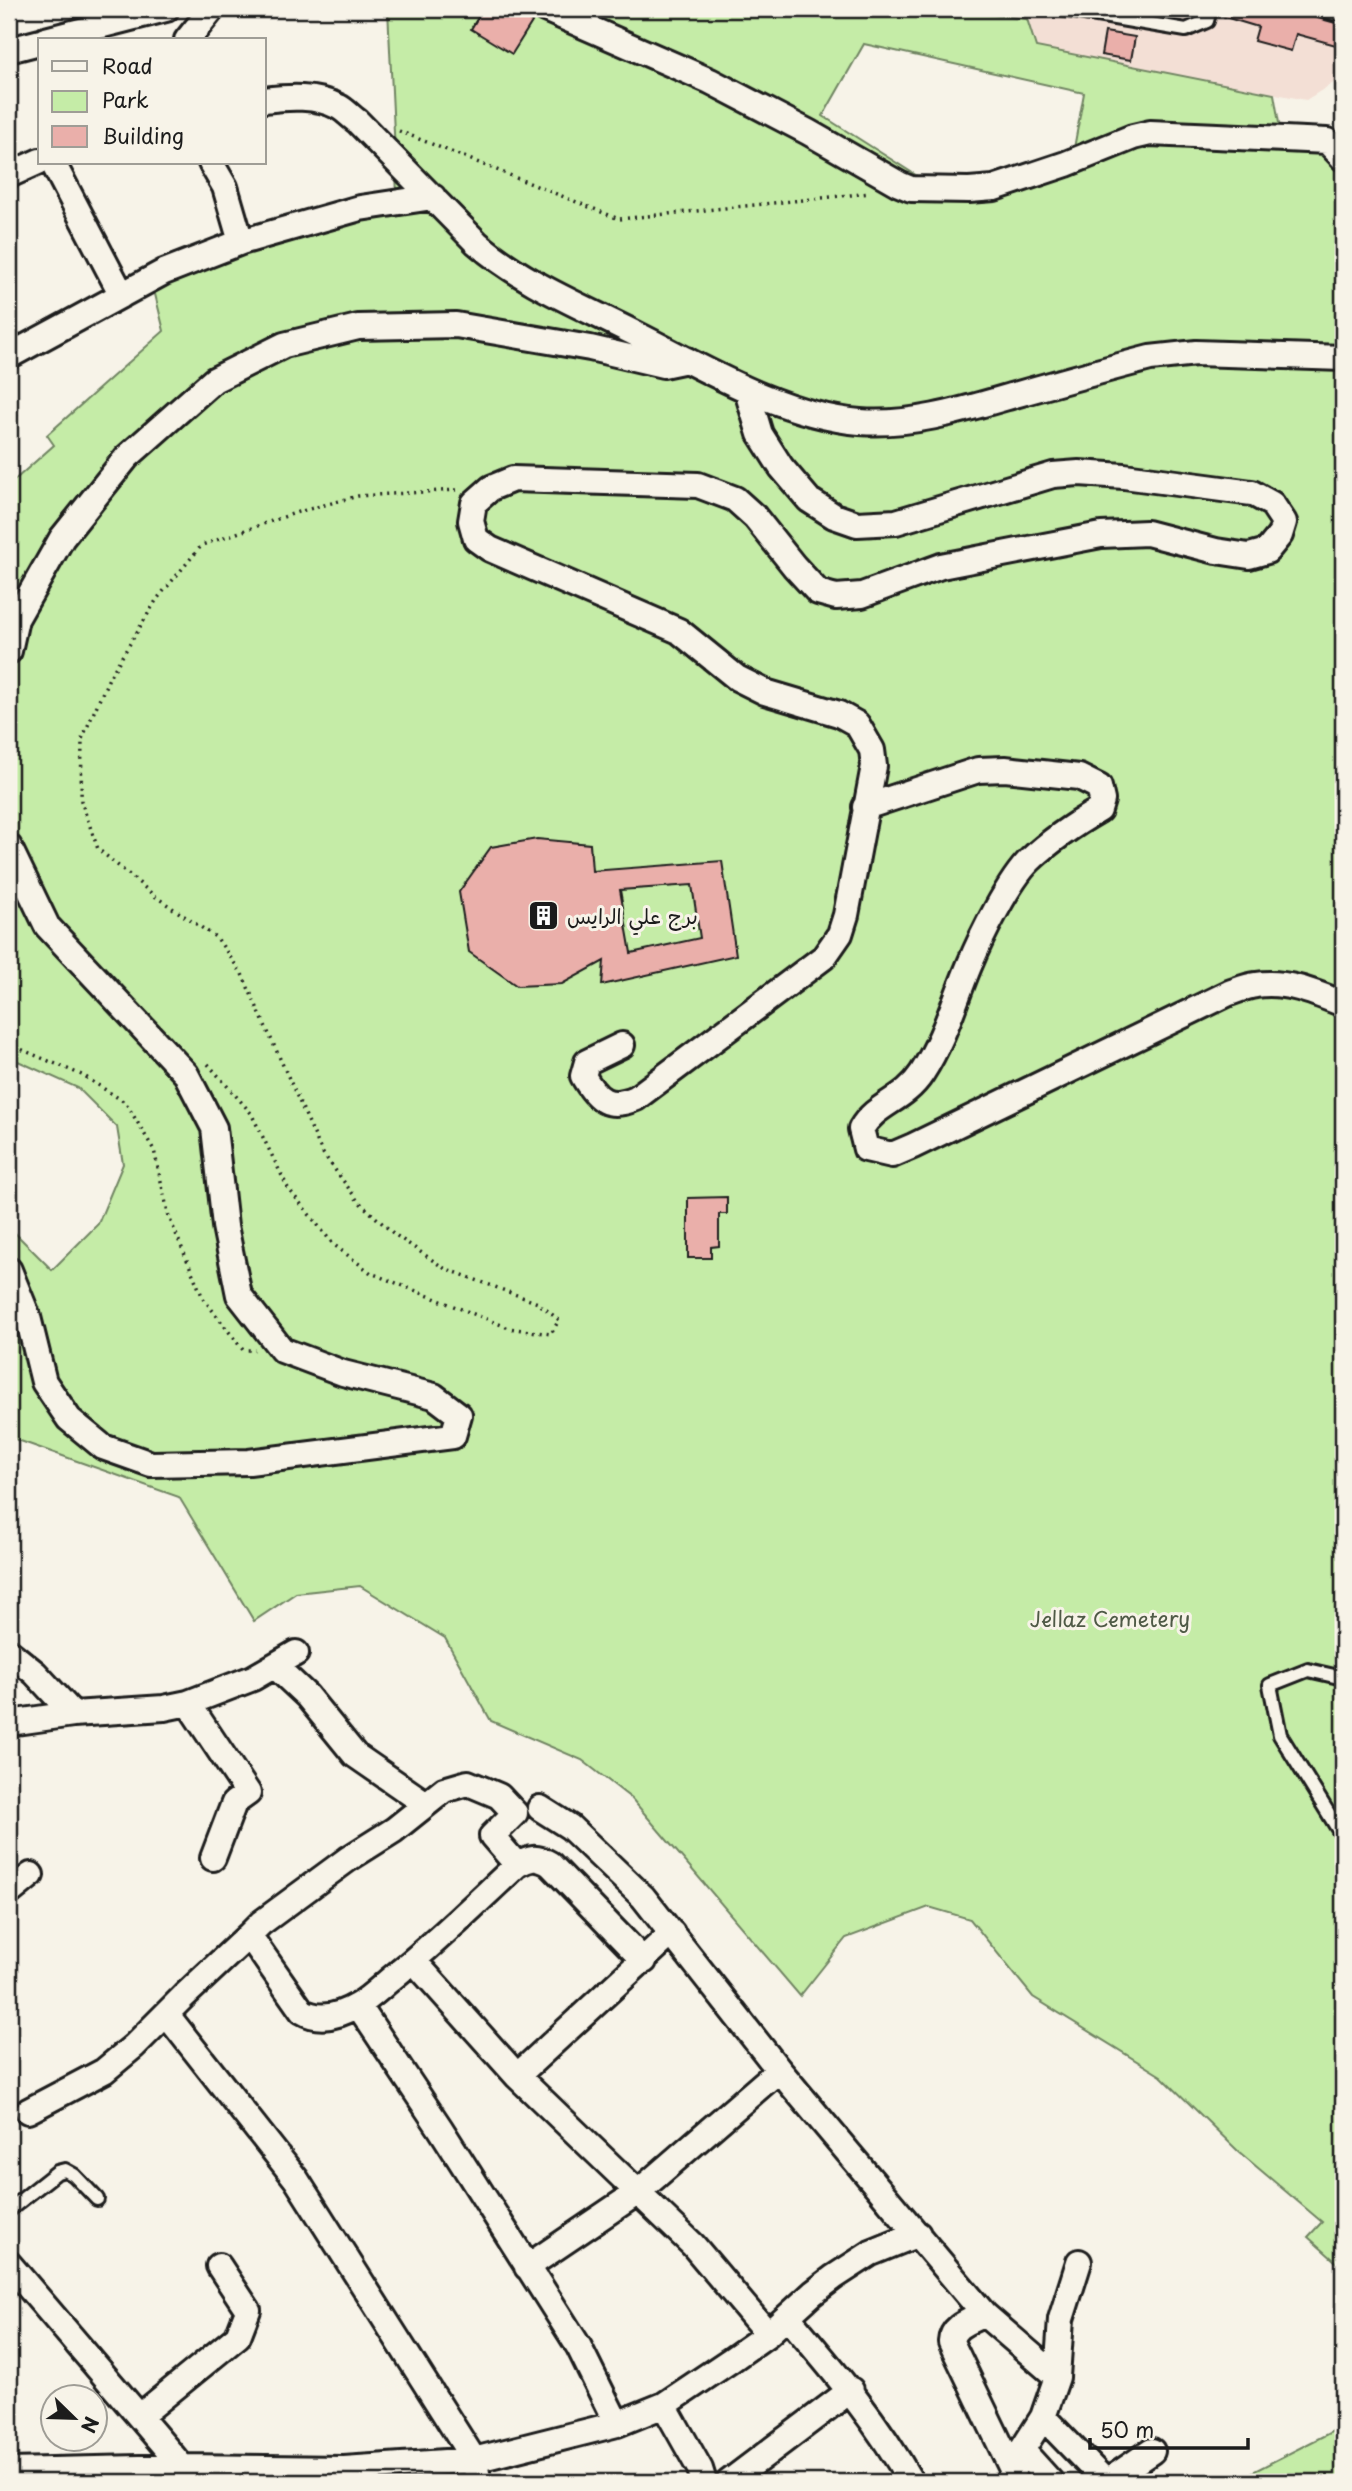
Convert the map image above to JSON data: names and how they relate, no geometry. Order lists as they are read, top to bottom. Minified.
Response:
{"parks":["Jellaz Cemetery"],"places":{"building":["برج علي الرايس"]},"legend":["Road","Park","Building"],"scale_bar":"50 m","north":"bottom right"}
